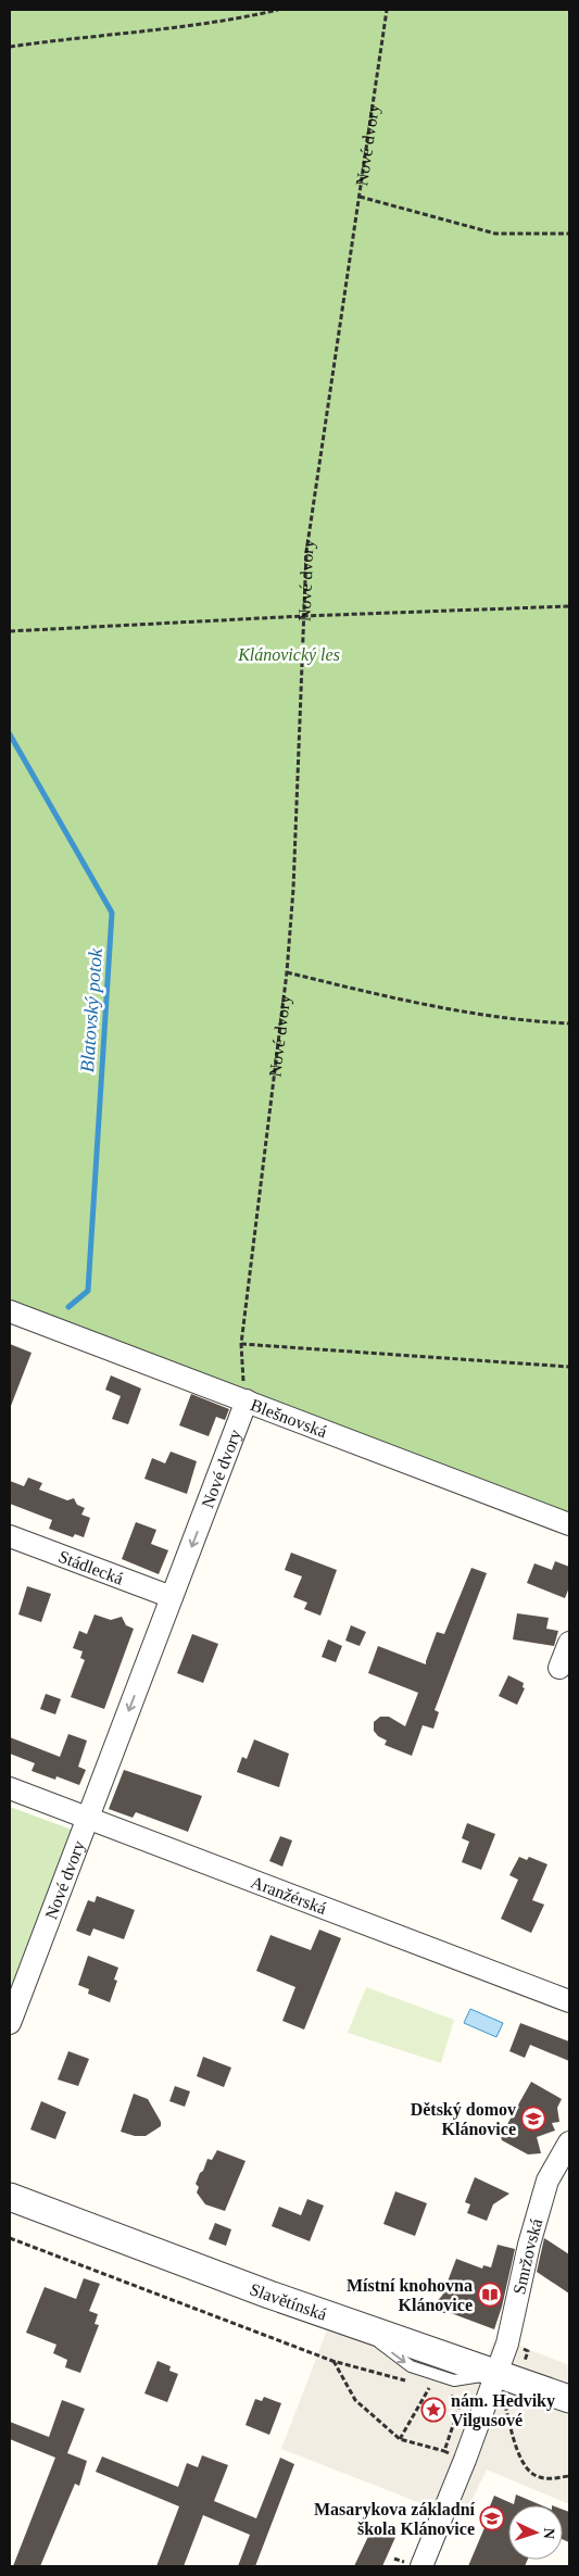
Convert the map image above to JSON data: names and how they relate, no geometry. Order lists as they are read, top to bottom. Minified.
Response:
{"streets":{"street":["Nové dvory","Blešnovská","Stádlecká","Aranžérská","Smržovská","Slavětínská"]},"crossings":[["Nové dvory","Blešnovská"],["Nové dvory","Stádlecká"],["Nové dvory","Aranžérská"],["Smržovská","Slavětínská"]],"water":["Blatovský potok"],"parks":["Klánovický les"],"places":{"school or university":["Dětský domov Klánovice","Masarykova základní škola Klánovice"],"library":["Místní knohovna Klánovice"],"place":["nám. Hedviky Vilgusové"]},"north":"right"}
